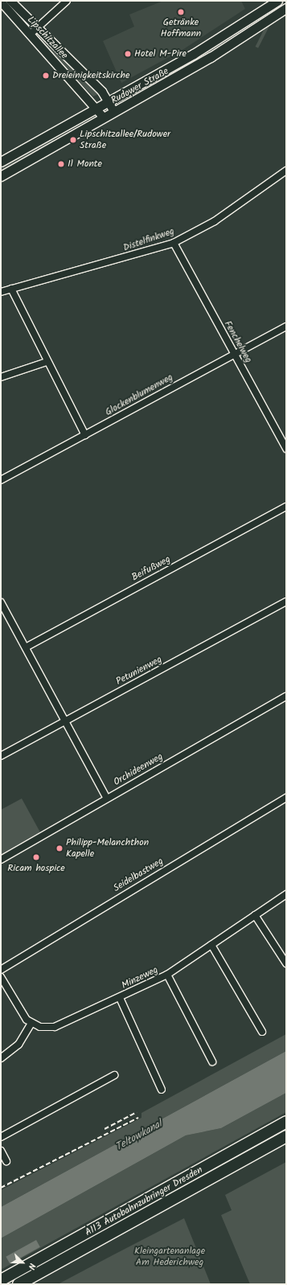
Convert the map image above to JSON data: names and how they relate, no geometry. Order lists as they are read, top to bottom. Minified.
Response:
{"streets":{"highway":["A113 Autobahnzubringer Dresden"],"main road":["Rudower Straße"],"street":["Lipschitzallee","Distelfinkweg","Fenchelweg","Glockenblumenweg","Beifußweg","Petunienweg","Orchideenweg","Seidelbastweg","Minzeweg"]},"crossings":[["Lipschitzallee","Rudower Straße"],["Distelfinkweg","Fenchelweg"],["Fenchelweg","Glockenblumenweg"]],"water":["Teltowkanal"],"parks":["Kleingartenanlage Am Hederichweg"],"places":["Getränke Hoffmann","Hotel M-Pire","Dreieinigkeitskirche","Lipschitzallee/Rudower Straße","Il Monte","Philipp-Melanchthon Kapelle","Ricam hospice"],"north":"bottom right"}
